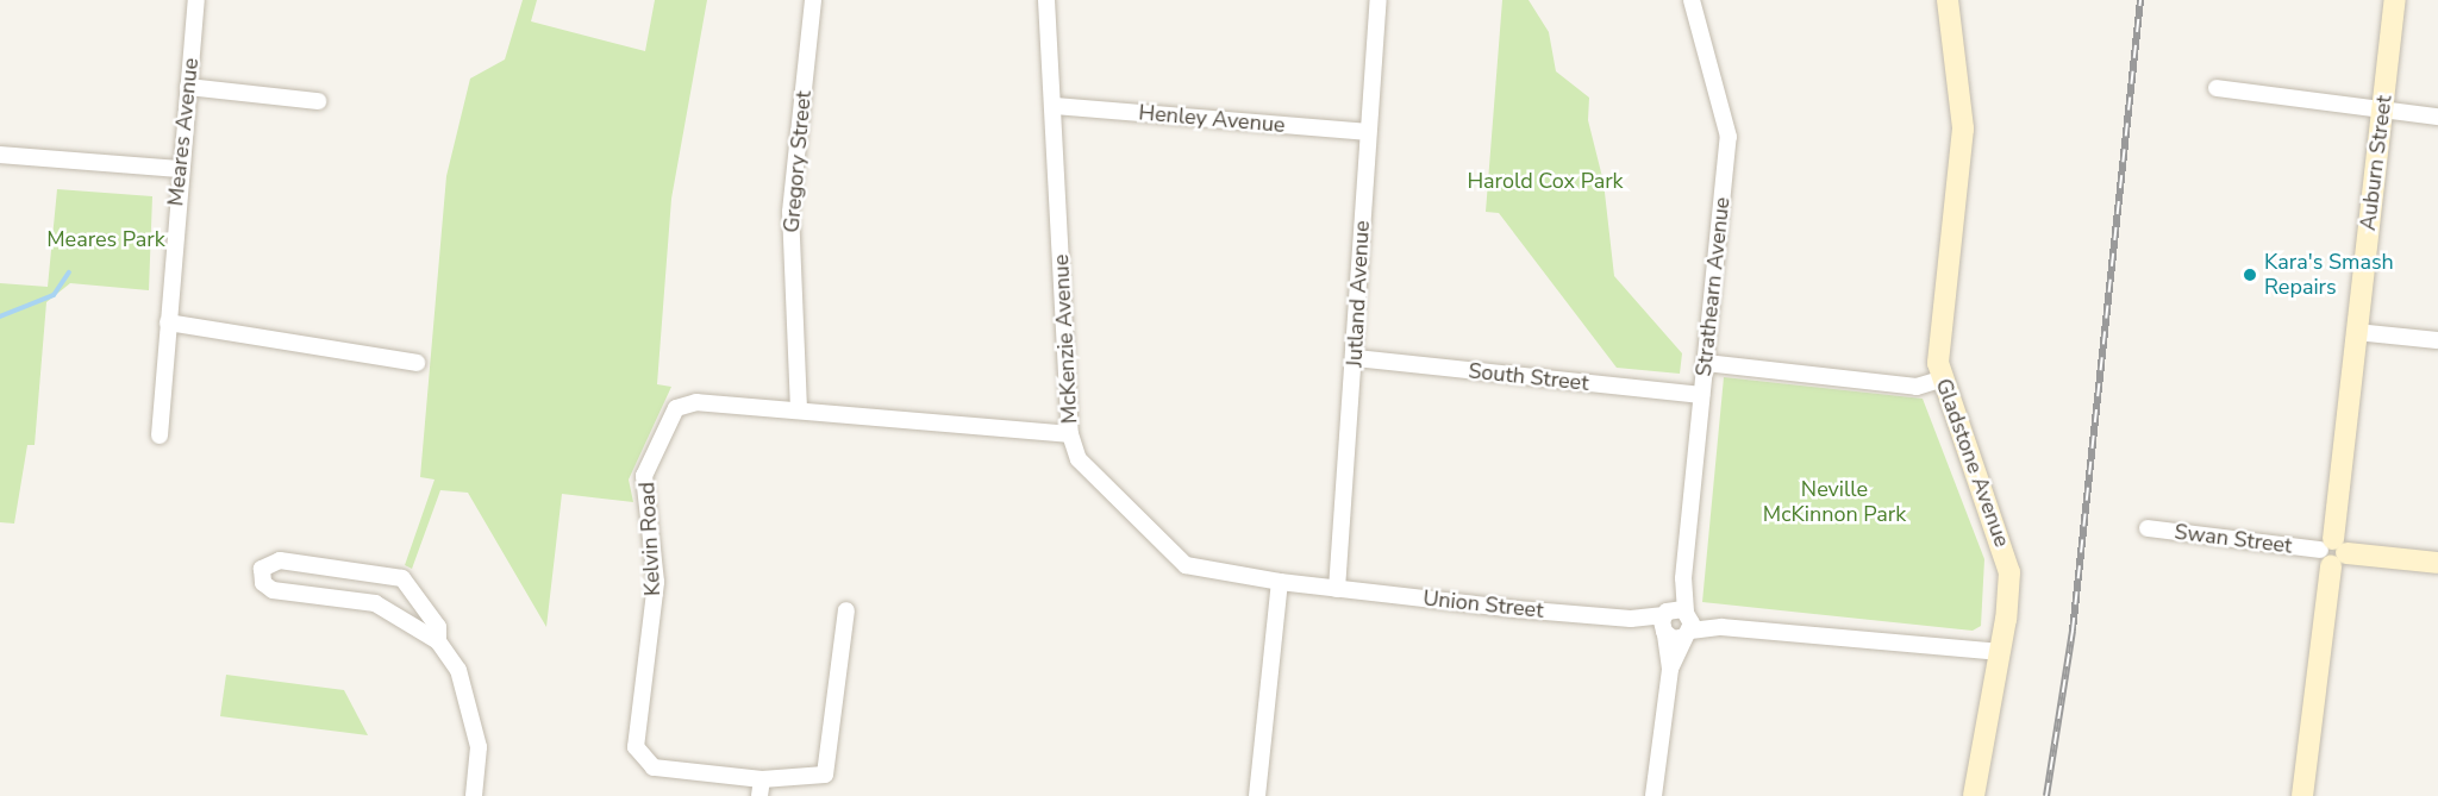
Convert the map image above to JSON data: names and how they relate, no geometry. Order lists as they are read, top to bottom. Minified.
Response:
{"streets":{"street":["Henley Avenue","Meares Avenue","Gregory Street","Auburn Street","Strathearn Avenue","Jutland Avenue","McKenzie Avenue","South Street","Gladstone Avenue","Kelvin Road","Swan Street","Union Street"]},"crossings":[["Henley Avenue","Jutland Avenue"],["Henley Avenue","McKenzie Avenue"],["Gregory Street","Kelvin Road"],["Auburn Street","Swan Street"],["Strathearn Avenue","South Street"],["Strathearn Avenue","Union Street"],["Jutland Avenue","McKenzie Avenue"],["Jutland Avenue","South Street"],["Jutland Avenue","Union Street"],["McKenzie Avenue","Kelvin Road"],["McKenzie Avenue","Union Street"],["Gladstone Avenue","Union Street"]],"parks":["Harold Cox Park","Meares Park","Neville McKinnon Park"],"places":["Kara's Smash Repairs"]}
